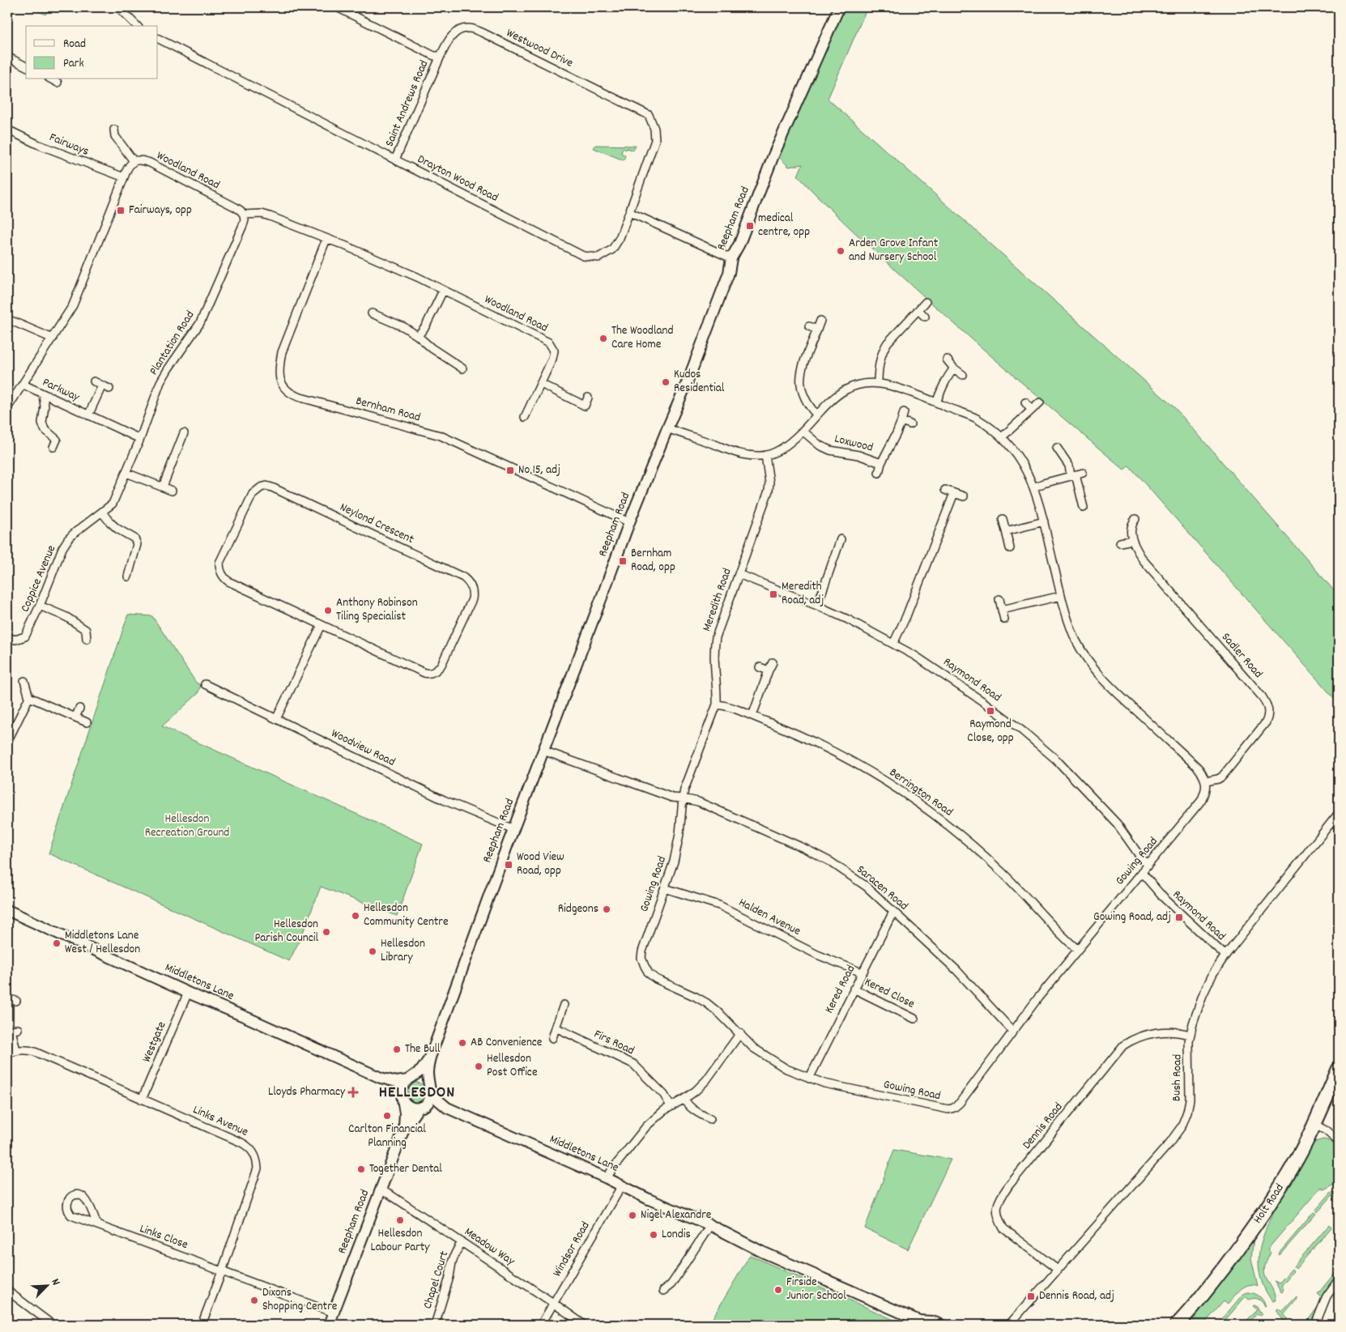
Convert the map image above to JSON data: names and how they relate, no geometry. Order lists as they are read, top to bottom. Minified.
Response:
{"streets":{"highway":["Holt Road"],"street":["Westwood Drive","Saint Andrews Road","Fairways","Woodland Road","Drayton Wood Road","Reepham Road","Plantation Road","Parkway","Bernham Road","Loxwood","Neylond Crescent","Coppice Avenue","Meredith Road","Sadler Road","Raymond Road","Woodview Road","Berrington Road","Gowing Road","Saracen Road","Halden Avenue","Middletons Lane","Kered Road","Kered Close","Westgate","Firs Road","Bush Road","Links Avenue","Dennis Road","Links Close","Meadow Way","Windsor Road","Chapel Court"]},"crossings":[["Westwood Drive","Saint Andrews Road"],["Westwood Drive","Drayton Wood Road"],["Saint Andrews Road","Drayton Wood Road"],["Woodland Road","Plantation Road"],["Woodland Road","Bernham Road"],["Reepham Road","Bernham Road"],["Reepham Road","Woodview Road"],["Reepham Road","Middletons Lane"],["Reepham Road","Links Close"],["Reepham Road","Meadow Way"],["Plantation Road","Parkway"],["Plantation Road","Coppice Avenue"],["Parkway","Coppice Avenue"],["Meredith Road","Raymond Road"],["Meredith Road","Berrington Road"],["Meredith Road","Gowing Road"],["Meredith Road","Saracen Road"],["Sadler Road","Gowing Road"],["Raymond Road","Gowing Road"],["Raymond Road","Bush Road"],["Berrington Road","Gowing Road"],["Gowing Road","Saracen Road"],["Gowing Road","Halden Avenue"],["Gowing Road","Kered Road"],["Saracen Road","Kered Road"],["Halden Avenue","Kered Road"],["Middletons Lane","Westgate"],["Middletons Lane","Windsor Road"],["Kered Road","Kered Close"],["Westgate","Links Avenue"],["Bush Road","Dennis Road"],["Links Avenue","Links Close"],["Meadow Way","Windsor Road"],["Meadow Way","Chapel Court"]],"districts":["HELLESDON"],"parks":["Hellesdon Recreation Ground"],"places":{"transit":["Fairways, opp","medical centre, opp","No 15, adj","Bernham Road, opp","Meredith Road, adj","Raymond Close, opp","Wood View Road, opp","Gowing Road, adj","Dennis Road, adj"],"other":["Arden Grove Infant and Nursery School","The Woodland Care Home","Kudos Residential","Anthony Robinson Tiling Specialist","Ridgeons","Hellesdon Community Centre","Hellesdon Parish Council","Middletons Lane West / Hellesdon","Hellesdon Library","AB Convenience","The Bull","Hellesdon Post Office","Carlton Financial Planning","Together Dental","Nigel Alexandre","Hellesdon Labour Party","Londis","Firside Junior School","Dixons Shopping Centre"],"health":["Lloyds Pharmacy"]},"legend":["Road","Park"],"north":"top right"}
